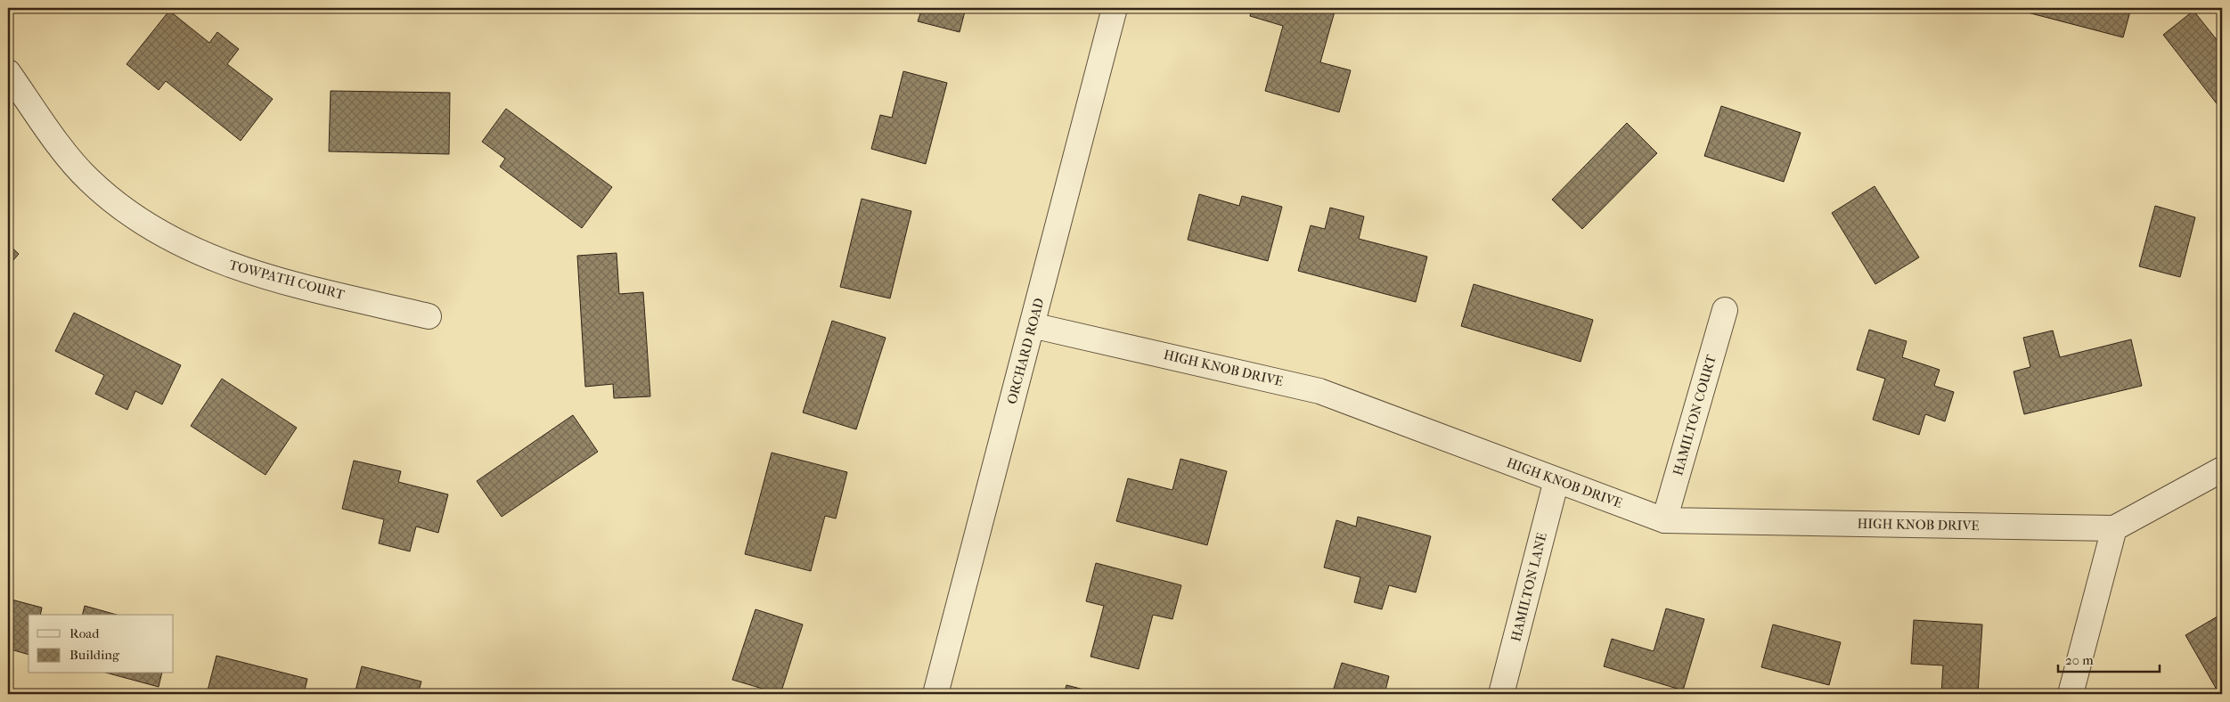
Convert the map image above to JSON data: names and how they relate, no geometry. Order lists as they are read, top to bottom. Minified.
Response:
{"streets":{"street":["TOWPATH COURT","ORCHARD ROAD","HIGH KNOB DRIVE","HAMILTON COURT","HAMILTON LANE"]},"crossings":[["ORCHARD ROAD","HIGH KNOB DRIVE"],["HIGH KNOB DRIVE","HAMILTON COURT"],["HIGH KNOB DRIVE","HAMILTON LANE"]],"legend":["Road","Building"],"scale_bar":"20 m"}
